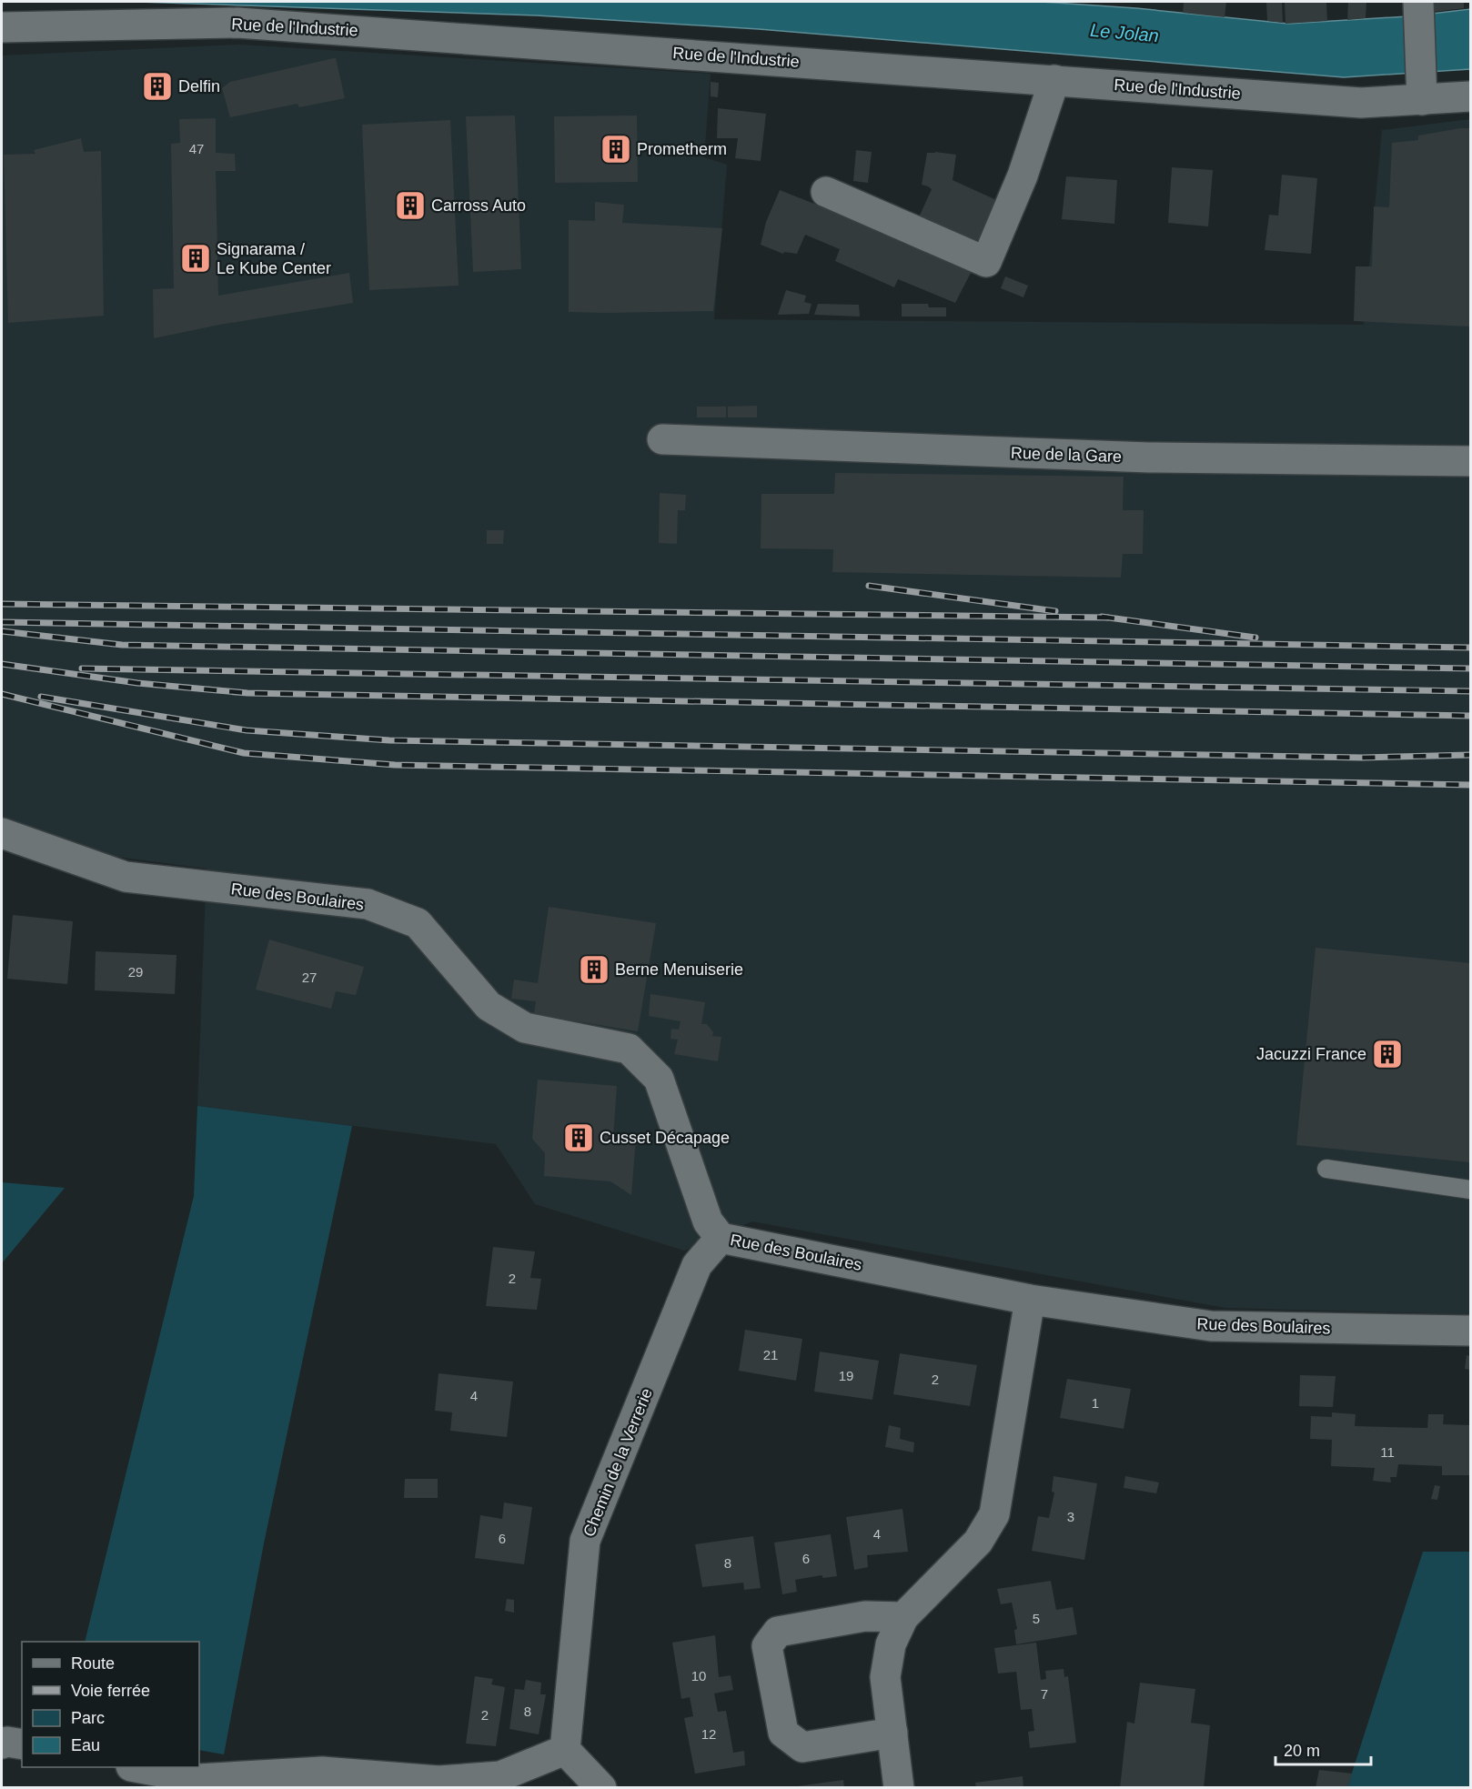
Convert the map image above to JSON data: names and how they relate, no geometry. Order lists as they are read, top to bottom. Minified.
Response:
{"streets":{"street":["Rue de l'Industrie","Rue de la Gare","Rue des Boulaires","Chemin de la Verrerie"]},"crossings":[["Rue des Boulaires","Chemin de la Verrerie"]],"water":["Le Jolan"],"places":{"building":["Delfin","Prometherm","Carross Auto","Signarama / Le Kube Center","Berne Menuiserie","Jacuzzi France","Cusset Décapage"]},"house_numbers":["47","29","27","2","21","19","2","4","1","11","3","4","6","6","8","5","10","7","8","2","12"],"legend":["Route","Voie ferrée","Parc","Eau"],"scale_bar":"20 m"}
